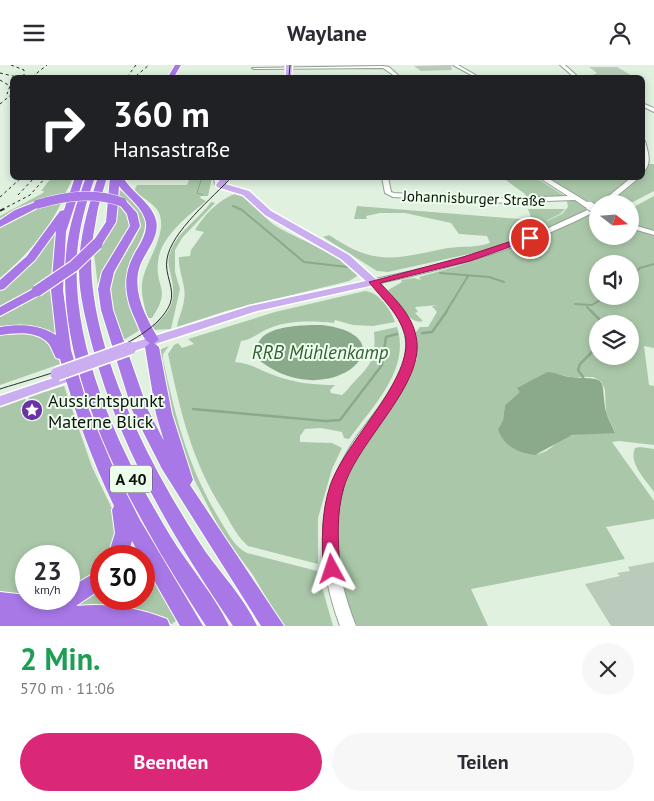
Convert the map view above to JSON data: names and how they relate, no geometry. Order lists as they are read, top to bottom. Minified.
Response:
{"streets":{"highway":["A 40"],"street":["Johannisburger Straße"]},"water":["RRB Mühlenkamp"],"places":{"place":["Aussichtspunkt Materne Blick"]},"north":"right","page":{"header":"Waylane","turn":["360 m","Hansastraße"],"speed":"23 km/h","limit":"30","heading":["2 Min.","570 m · 11:06"],"buttons":["Beenden","Teilen"]}}
